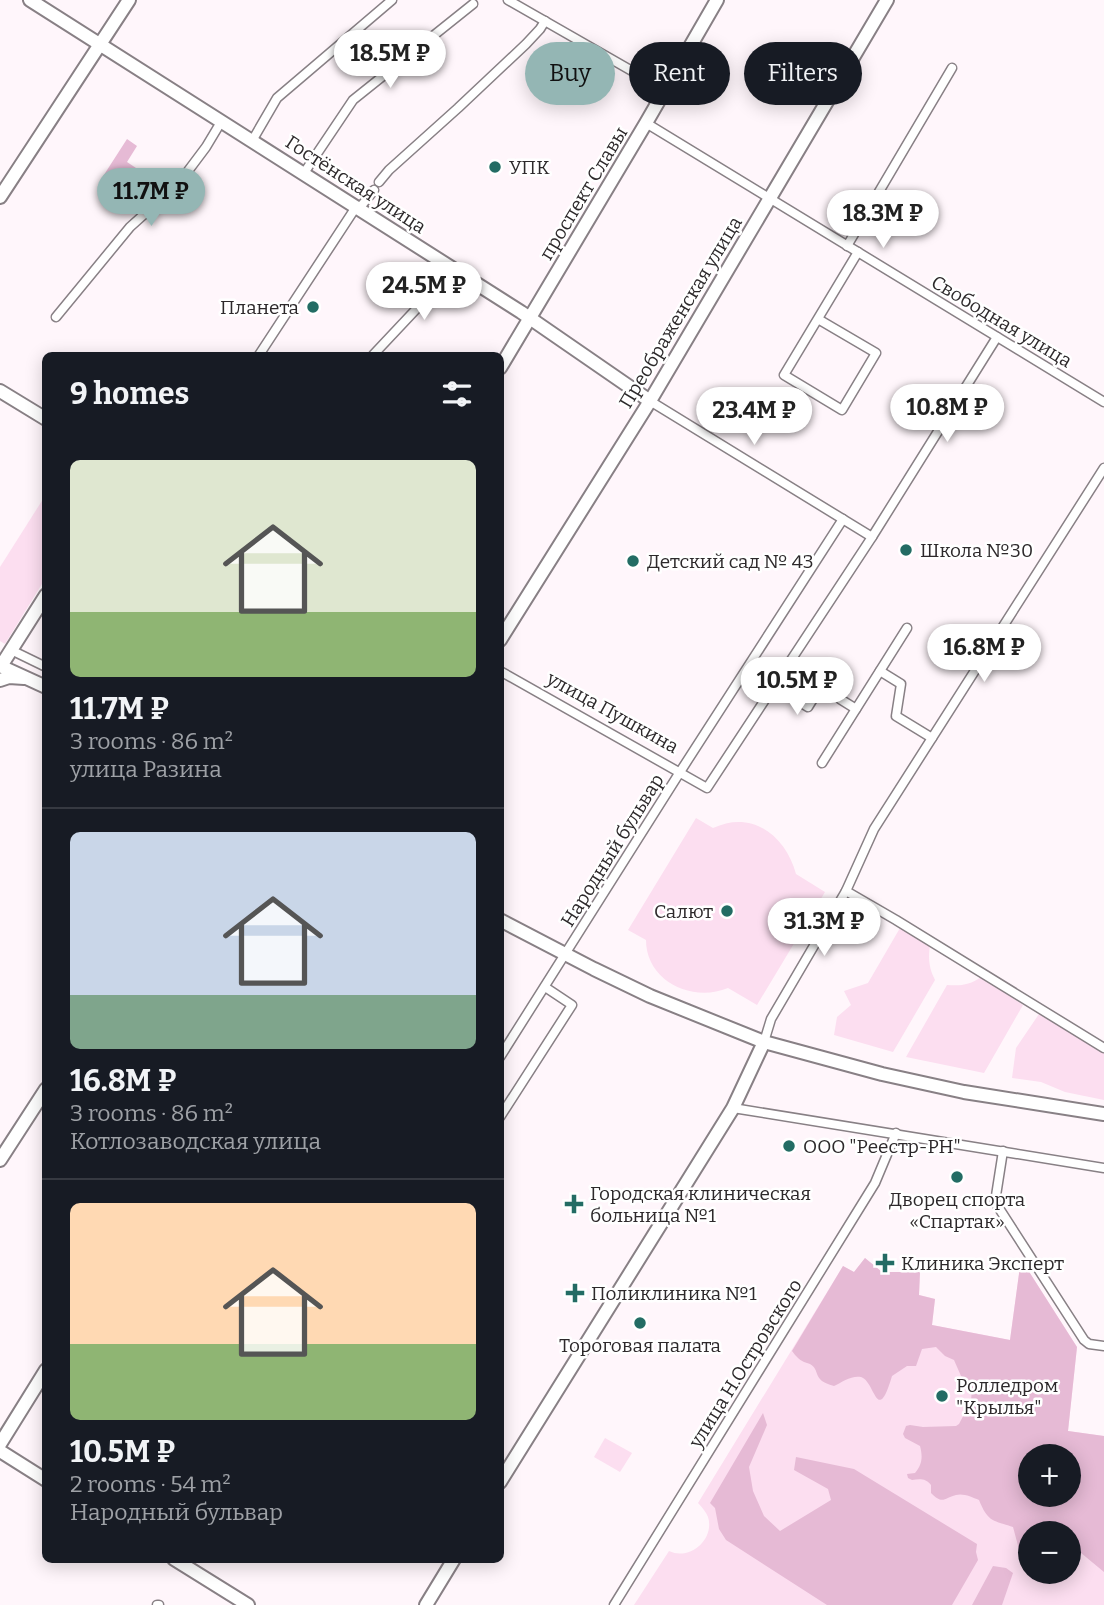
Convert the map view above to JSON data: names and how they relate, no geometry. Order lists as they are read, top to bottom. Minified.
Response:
{"streets":{"main road":["Гостёнская улица","проспект Славы","Преображенская улица"],"street":["Свободная улица","улица Пушкина","Народный бульвар","улица Н.Островского"]},"crossings":[["Гостёнская улица","проспект Славы"],["Гостёнская улица","Преображенская улица"],["Гостёнская улица","Народный бульвар"],["проспект Славы","Свободная улица"],["Преображенская улица","Свободная улица"],["улица Пушкина","Народный бульвар"]],"places":{"other":["УПК","Планета","Школа №30","Детский сад № 43","Салют","ООО \"Реестр-РН\"","Дворец спорта «Спартак»","Тороговая палата","Ролледром \"Крылья\""],"health":["Городская клиническая больница №1","Клиника Эксперт","Поликлиника №1"]},"page":{"price":["18.5M ₽","11.7M ₽","18.3M ₽","24.5M ₽","10.8M ₽","23.4M ₽","16.8M ₽","10.5M ₽","31.3M ₽"],"chip":["Buy","Rent","Filters"],"heading":"9 homes","list":[{"name":"11.7M ₽","note":"3 rooms · 86 m² · улица Разина"},{"name":"16.8M ₽","note":"3 rooms · 86 m² · Котлозаводская улица"},{"name":"10.5M ₽","note":"2 rooms · 54 m² · Народный бульвар"}],"map_buttons":["+","−"]}}
